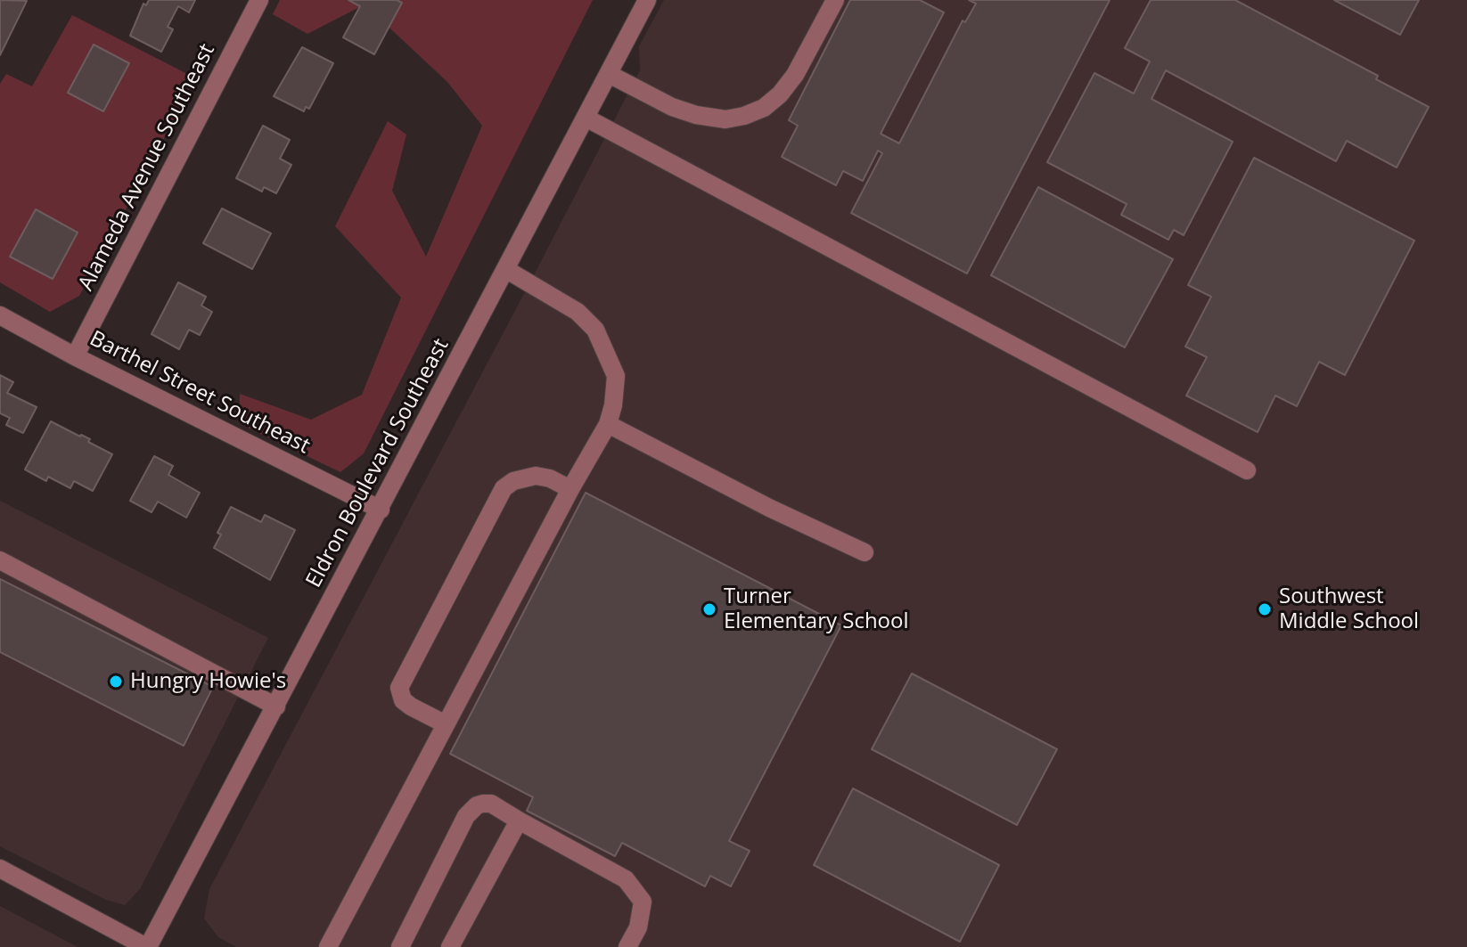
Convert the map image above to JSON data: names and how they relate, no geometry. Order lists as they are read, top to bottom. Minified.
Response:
{"streets":{"street":["Alameda Avenue Southeast","Barthel Street Southeast","Eldron Boulevard Southeast"]},"crossings":[["Alameda Avenue Southeast","Barthel Street Southeast"],["Barthel Street Southeast","Eldron Boulevard Southeast"]],"places":["Turner Elementary School","Southwest Middle School","Hungry Howie's"]}
